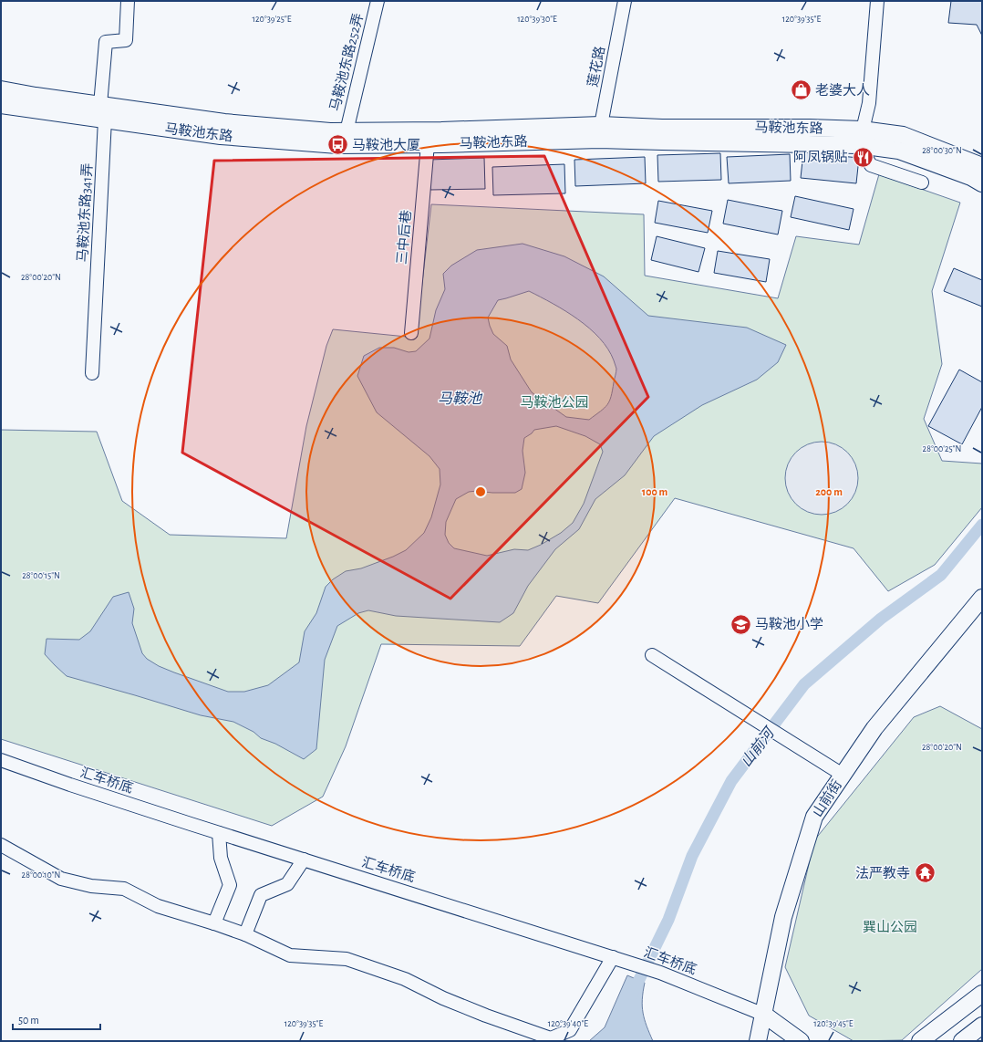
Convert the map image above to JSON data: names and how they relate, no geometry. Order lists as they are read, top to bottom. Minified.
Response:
{"streets":{"main road":["马鞍池东路","山前街"],"street":["马鞍池东路252弄","莲花路","马鞍池东路341弄","三中后巷","汇车桥底"]},"crossings":[["马鞍池东路252弄","马鞍池东路"],["莲花路","马鞍池东路"],["马鞍池东路","马鞍池东路341弄"],["马鞍池东路","三中后巷"],["汇车桥底","山前街"]],"water":["马鞍池","山前河"],"parks":["马鞍池公园","巽山公园"],"places":{"shop":["老婆大人"],"bus stop":["马鞍池大厦"],"restaurant":["阿凤锅贴"],"school or university":["马鞍池小学"],"temple":["法严教寺"]},"scale_bar":"50 m","coordinates":["120°39'25\"E","120°39'30\"E","120°39'35\"E","28°00'30\"N","28°00'20\"N","28°00'25\"N","28°00'15\"N","28°00'10\"N","120°39'40\"E","120°39'45\"E"],"rings":["100 m","200 m"]}
